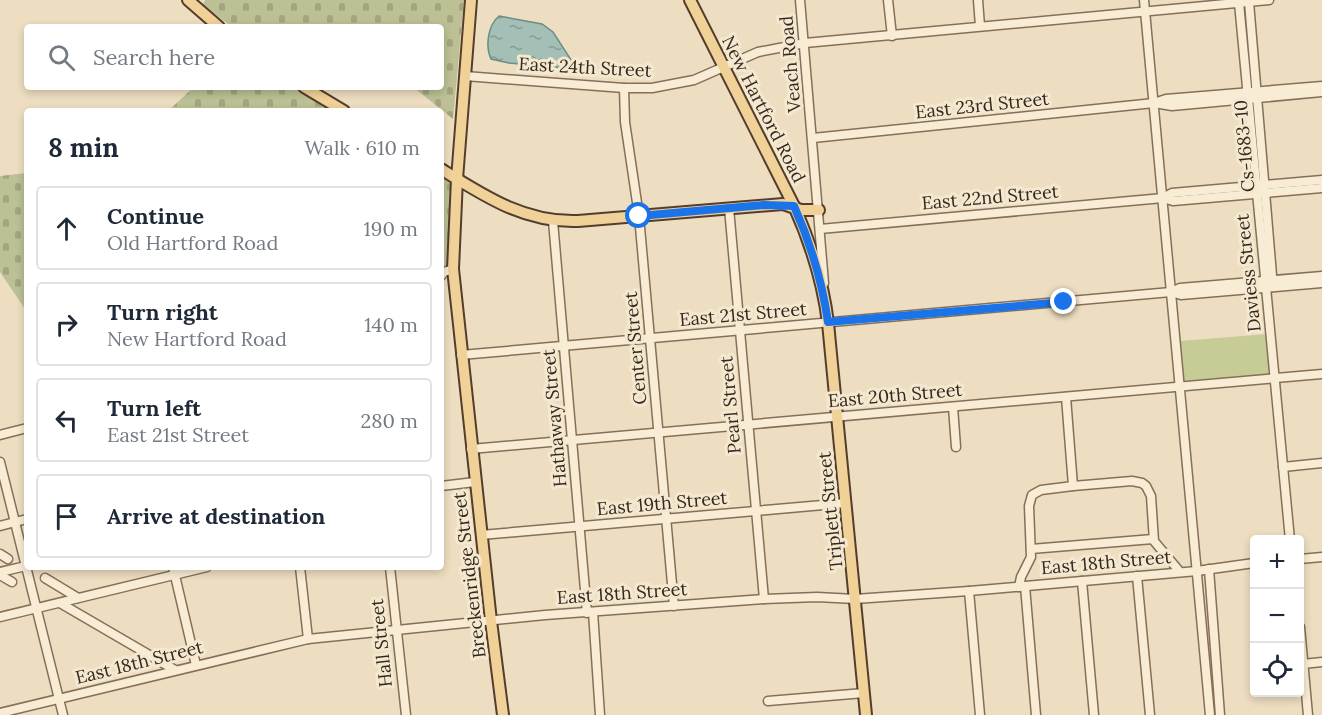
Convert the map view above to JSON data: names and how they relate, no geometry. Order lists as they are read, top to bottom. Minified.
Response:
{"streets":{"main road":["New Hartford Road","Triplett Street","Breckenridge Street"],"street":["Veach Road","East 24th Street","East 23rd Street","Cs-1683-10","East 22nd Street","Daviess Street","East 21st Street","Center Street","East 20th Street","Pearl Street","Hathaway Street","East 19th Street","East 18th Street","Hall Street"]},"crossings":[["Veach Road","East 24th Street"],["Veach Road","East 23rd Street"],["Veach Road","New Hartford Road"],["Veach Road","East 22nd Street"],["Veach Road","Triplett Street"],["East 24th Street","New Hartford Road"],["East 24th Street","Cs-1683-10"],["East 24th Street","Center Street"],["East 24th Street","Breckenridge Street"],["East 23rd Street","Cs-1683-10"],["New Hartford Road","Triplett Street"],["Cs-1683-10","East 22nd Street"],["Cs-1683-10","Daviess Street"],["East 22nd Street","Daviess Street"],["Daviess Street","East 21st Street"],["Daviess Street","East 20th Street"],["East 21st Street","Center Street"],["East 21st Street","Pearl Street"],["East 21st Street","Hathaway Street"],["East 21st Street","Triplett Street"],["East 21st Street","Breckenridge Street"],["Center Street","East 20th Street"],["Center Street","East 19th Street"],["Center Street","East 18th Street"],["East 20th Street","Pearl Street"],["East 20th Street","Hathaway Street"],["East 20th Street","Triplett Street"],["East 20th Street","Breckenridge Street"],["Pearl Street","East 19th Street"],["Pearl Street","East 18th Street"],["Hathaway Street","East 19th Street"],["Hathaway Street","East 18th Street"],["East 19th Street","Triplett Street"],["East 19th Street","Breckenridge Street"],["Triplett Street","East 18th Street"],["East 18th Street","Breckenridge Street"],["East 18th Street","Hall Street"]],"page":{"search":"Search here","heading":["8 min","Walk · 610 m"],"list":[["Continue","Old Hartford Road","190 m"],["Turn right","New Hartford Road","140 m"],["Turn left","East 21st Street","280 m"],"Arrive at destination"],"map_buttons":["+","−"]}}
